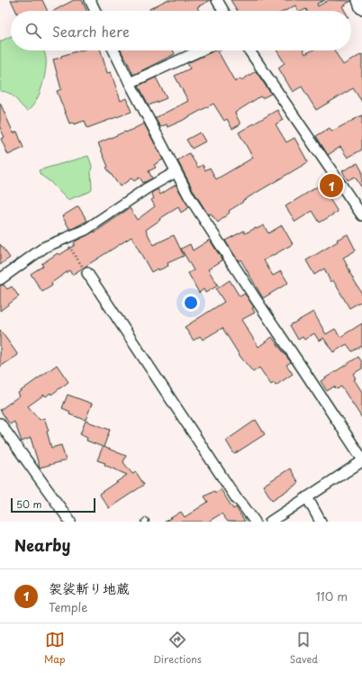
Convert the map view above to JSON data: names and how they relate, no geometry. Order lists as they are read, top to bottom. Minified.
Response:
{"scale_bar":"50 m","page":{"search":"Search here","pins":"1","scale":"50 m","heading":"Nearby","list":[{"mark":"1","name":"袈裟斬り地蔵","note":"Temple","value":"110 m"}],"nav":["Map","Directions","Saved"]}}
